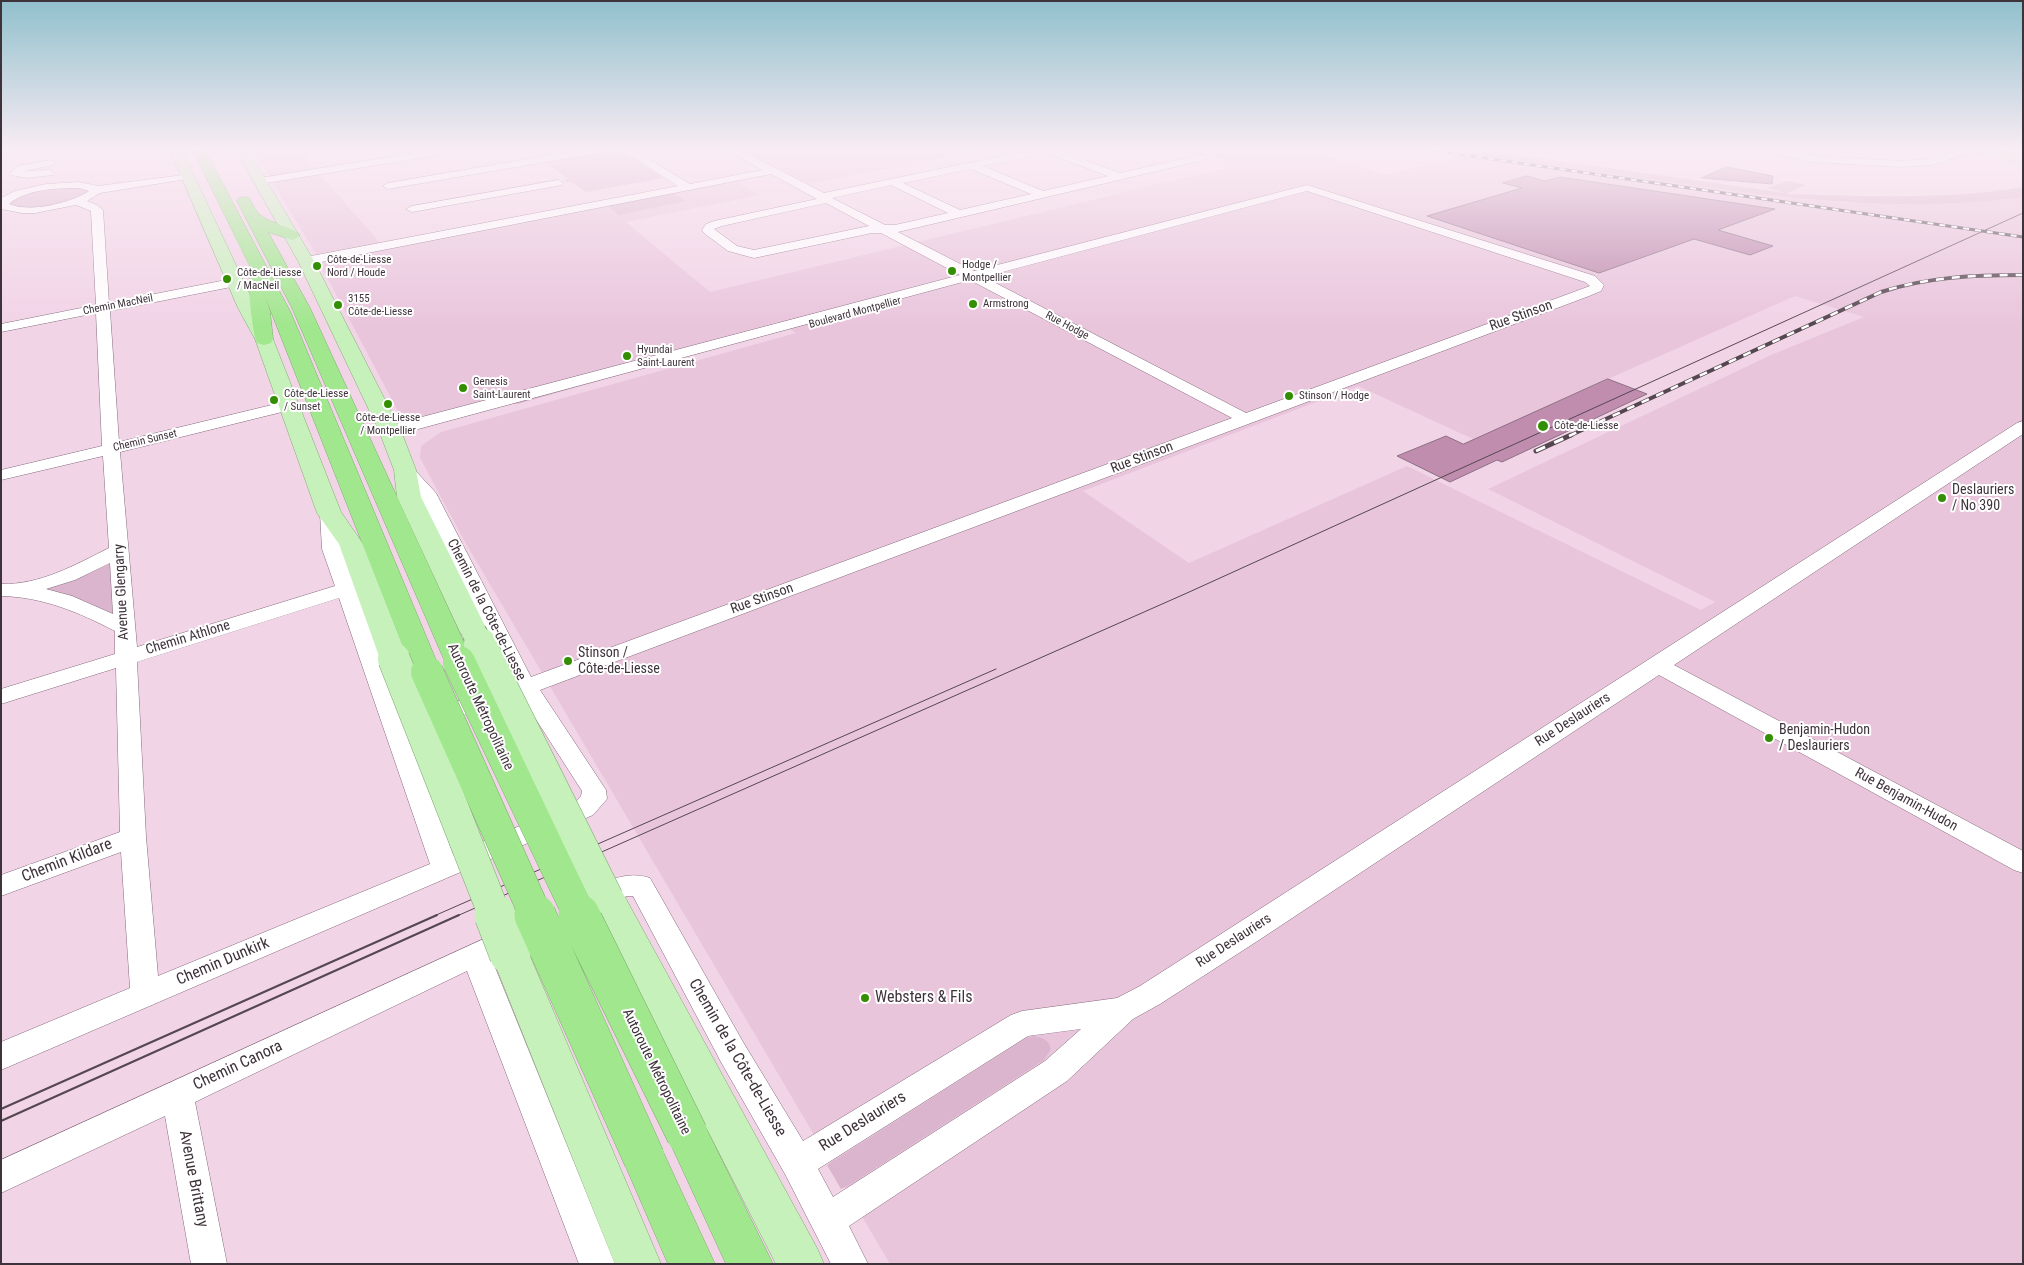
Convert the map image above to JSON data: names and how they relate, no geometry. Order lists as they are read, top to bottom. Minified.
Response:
{"streets":{"highway":["Autoroute Métropolitaine"],"main road":["Chemin de la Côte-de-Liesse"],"street":["Chemin MacNeil","Boulevard Montpellier","Rue Stinson","Rue Hodge","Chemin Sunset","Avenue Glengarry","Chemin Athlone","Rue Deslauriers","Rue Benjamin-Hudon","Chemin Kildare","Chemin Dunkirk","Chemin Canora","Avenue Brittany"]},"crossings":[["Chemin MacNeil","Avenue Glengarry"],["Boulevard Montpellier","Rue Hodge"],["Boulevard Montpellier","Chemin de la Côte-de-Liesse"],["Rue Stinson","Rue Hodge"],["Rue Stinson","Chemin de la Côte-de-Liesse"],["Chemin Sunset","Avenue Glengarry"],["Avenue Glengarry","Chemin Athlone"],["Avenue Glengarry","Chemin Kildare"],["Avenue Glengarry","Chemin Dunkirk"],["Chemin de la Côte-de-Liesse","Autoroute Métropolitaine"],["Chemin de la Côte-de-Liesse","Rue Deslauriers"],["Chemin de la Côte-de-Liesse","Chemin Dunkirk"],["Chemin de la Côte-de-Liesse","Chemin Canora"],["Rue Deslauriers","Rue Benjamin-Hudon"],["Chemin Canora","Avenue Brittany"]],"places":["Côte-de-Liesse Nord / Houde","Hodge / Montpellier","Côte-de-Liesse / MacNeil","Armstrong","3155 Côte-de-Liesse","Hyundai Saint-Laurent","Genesis Saint-Laurent","Stinson / Hodge","Côte-de-Liesse / Sunset","Côte-de-Liesse / Montpellier","Côte-de-Liesse","Deslauriers / No 390","Stinson / Côte-de-Liesse","Benjamin-Hudon / Deslauriers","Websters & Fils"]}
